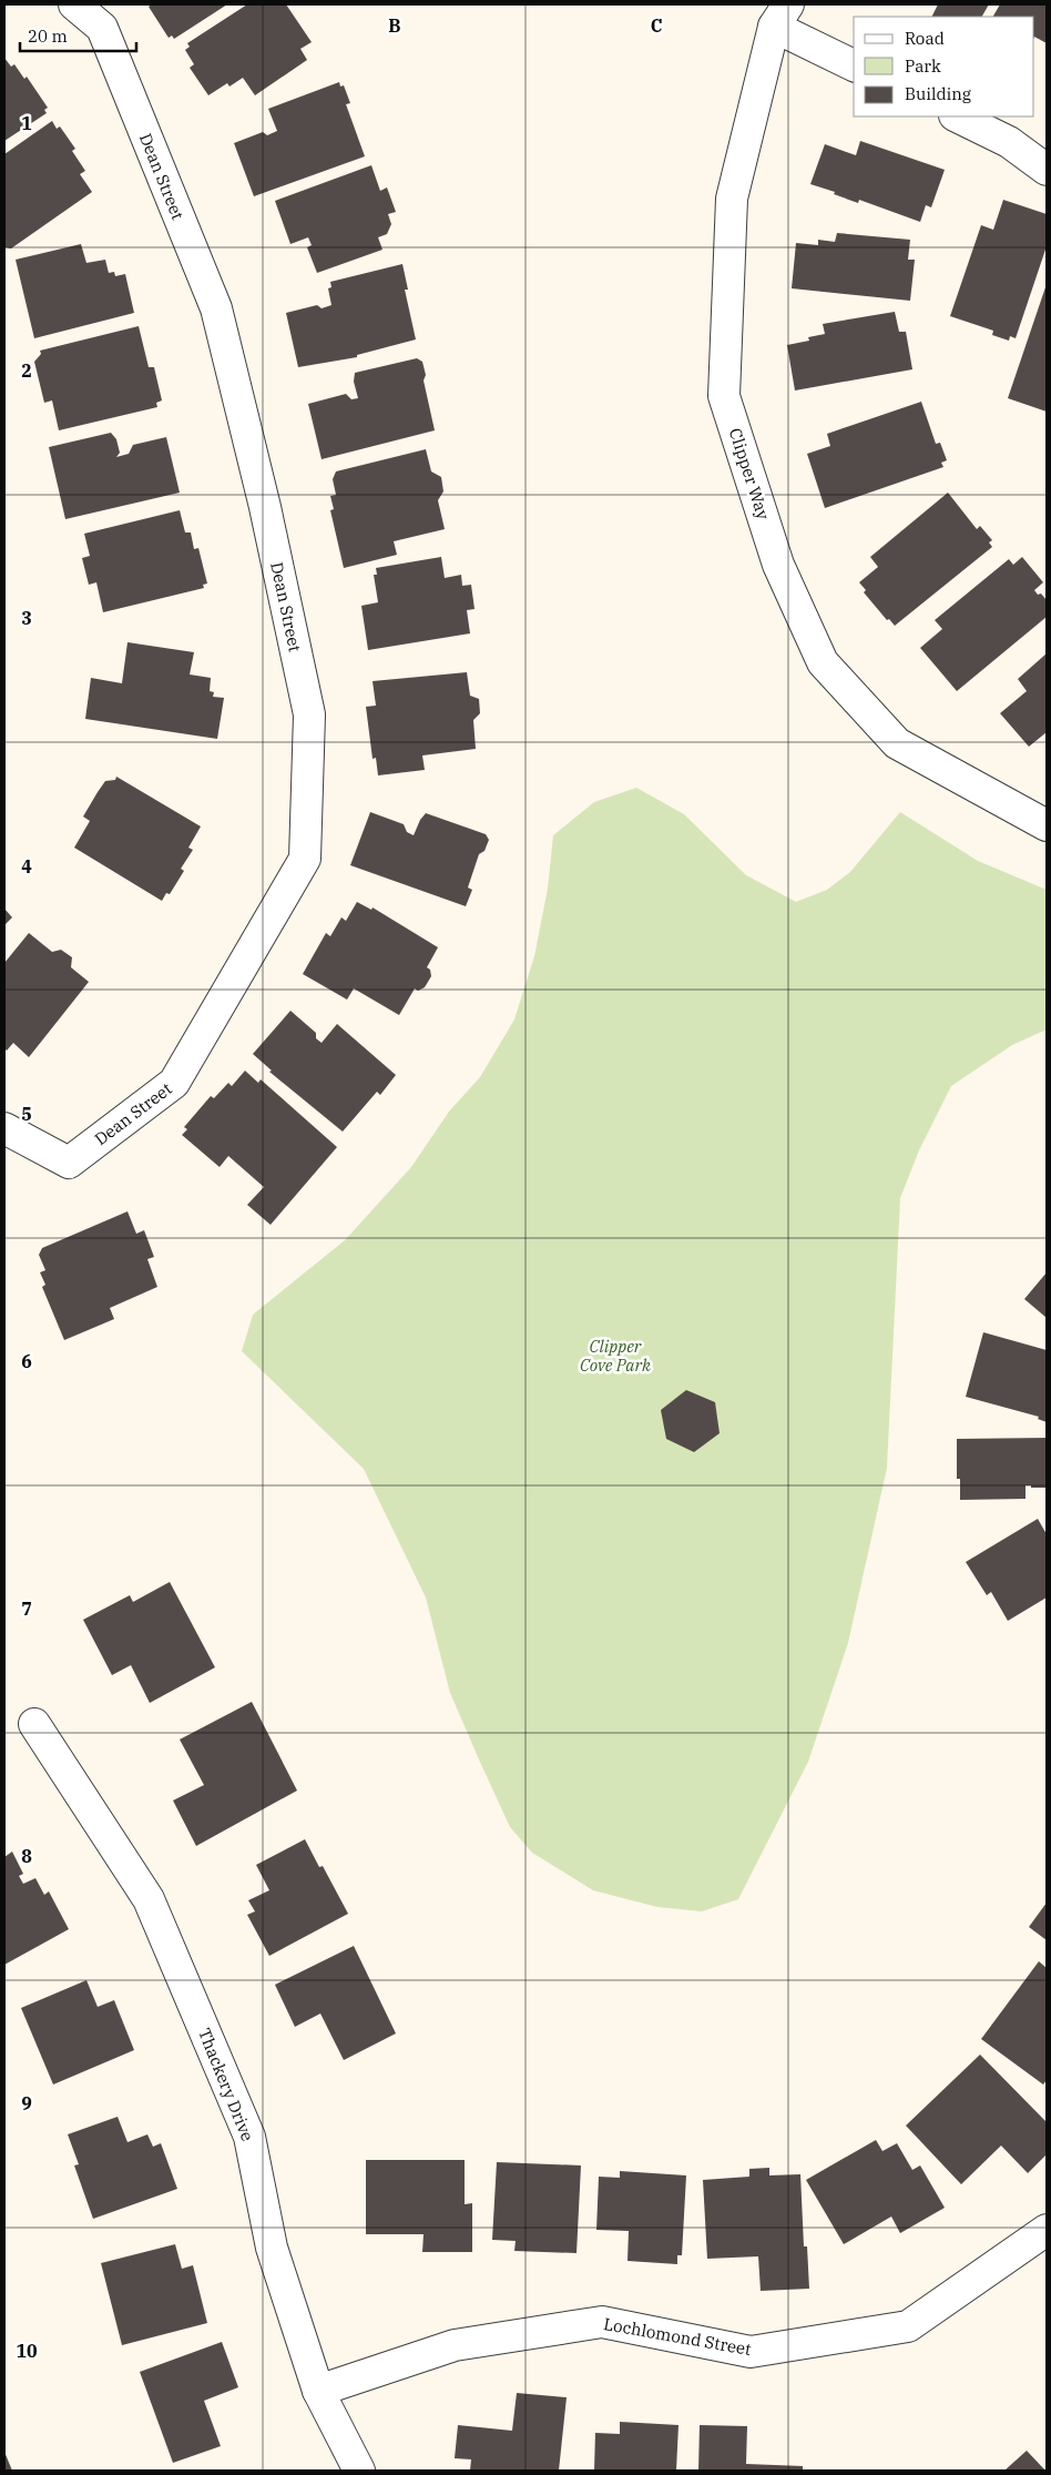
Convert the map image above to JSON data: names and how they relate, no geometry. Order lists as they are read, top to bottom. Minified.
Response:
{"streets":{"street":["Dean Street","Clipper Way","Thackery Drive","Lochlomond Street"]},"crossings":[["Thackery Drive","Lochlomond Street"]],"parks":["Clipper Cove Park"],"legend":["Road","Park","Building"],"scale_bar":"20 m","grid":{"columns":["B","C"],"rows":["1","2","3","4","5","6","7","8","9","10"]}}
